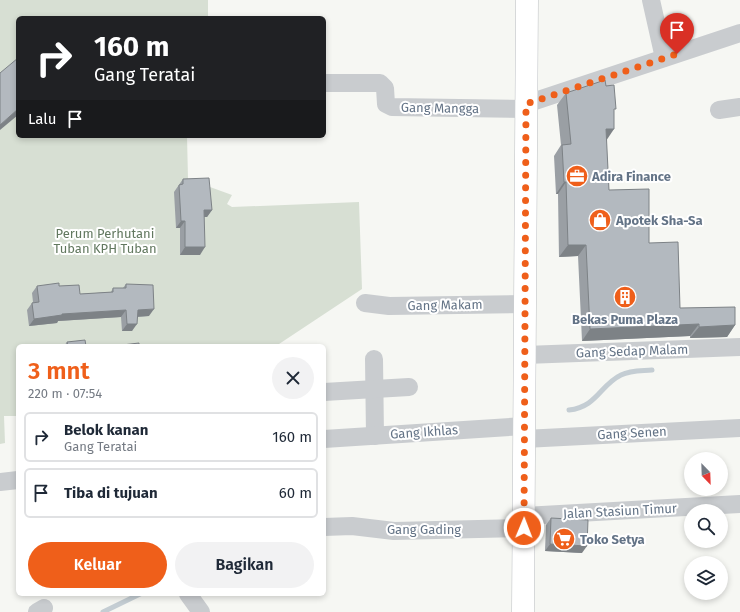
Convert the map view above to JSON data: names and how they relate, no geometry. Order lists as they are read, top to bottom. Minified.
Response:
{"streets":{"street":["Gang Mangga","Gang Makam","Gang Sedap Malam","Gang Ikhlas","Gang Senen","Jalan Stasiun Timur","Gang Gading"]},"crossings":[["Gang Ikhlas","Gang Senen"],["Jalan Stasiun Timur","Gang Gading"]],"parks":["Perum Perhutani Tuban KPH Tuban"],"places":{"office":["Adira Finance"],"shop":["Apotek Sha-Sa"],"building":["Bekas Puma Plaza"],"supermarket":["Toko Setya"]},"north":"bottom right","page":{"turn":["160 m","Gang Teratai"],"then":"Lalu","heading":["3 mnt","220 m · 07:54"],"list":[{"name":"Belok kanan","note":"Gang Teratai","value":"160 m"},{"name":"Tiba di tujuan","value":"60 m"}],"buttons":["Keluar","Bagikan"]}}
